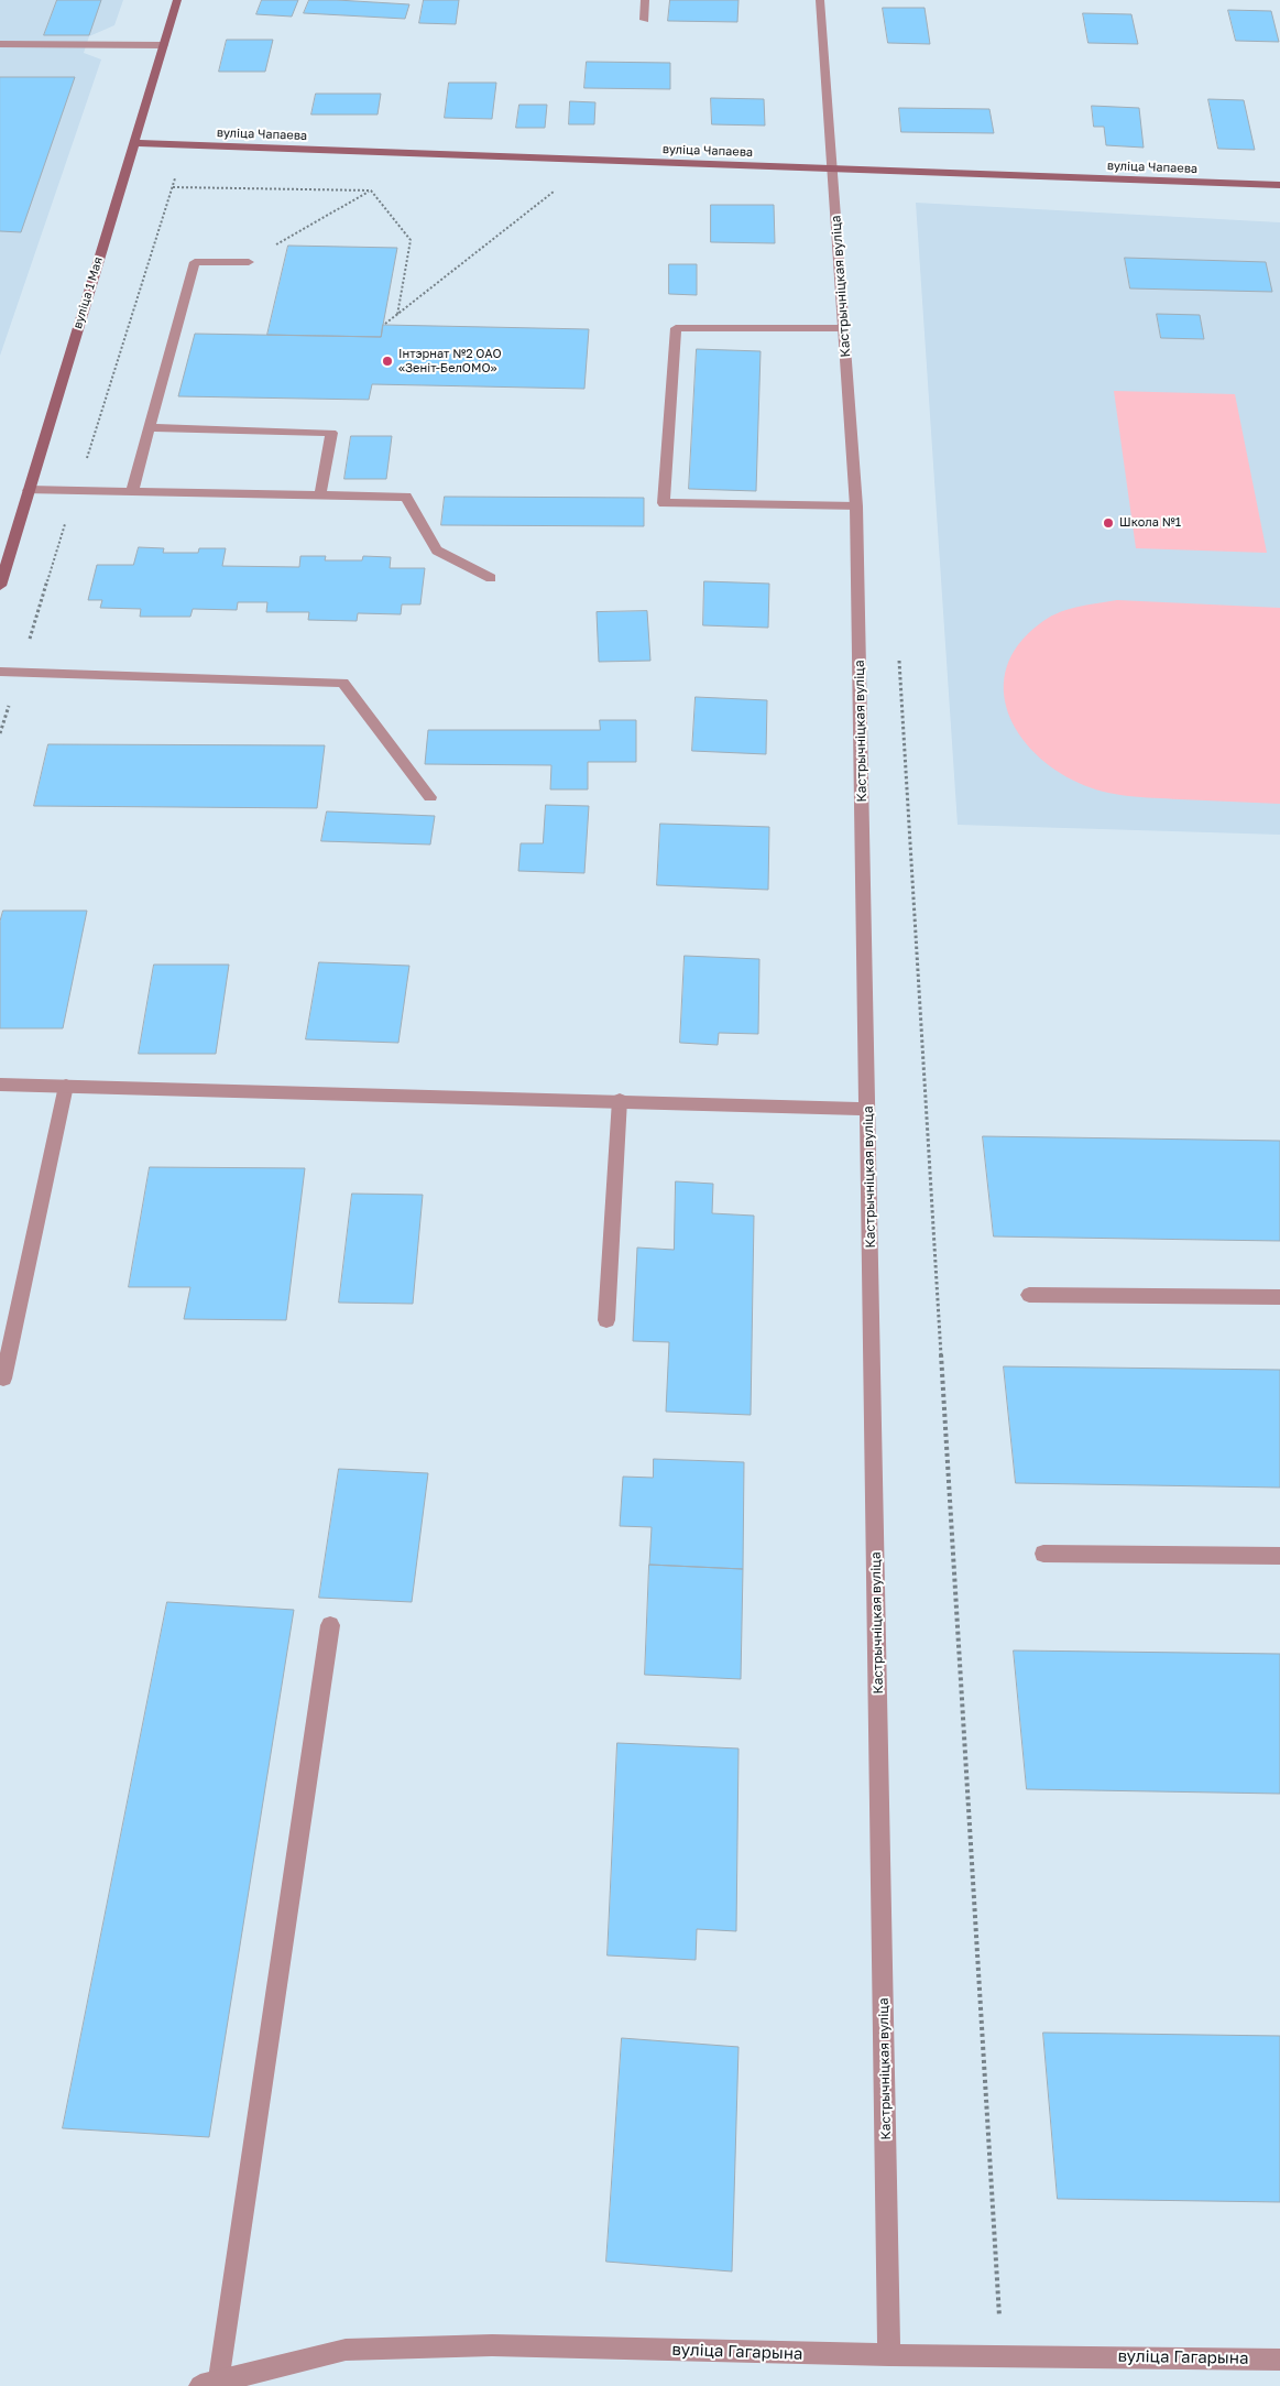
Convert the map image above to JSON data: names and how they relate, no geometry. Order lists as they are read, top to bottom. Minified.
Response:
{"streets":{"main road":["вуліца Чапаева","вуліца 1 Мая"],"street":["Кастрычніцкая вуліца","вуліца Гагарына"]},"crossings":[["вуліца Чапаева","Кастрычніцкая вуліца"],["вуліца Чапаева","вуліца 1 Мая"],["Кастрычніцкая вуліца","вуліца Гагарына"]],"places":["Інтэрнат №2 ОАО «Зеніт-БелОМО»","Школа №1"]}
